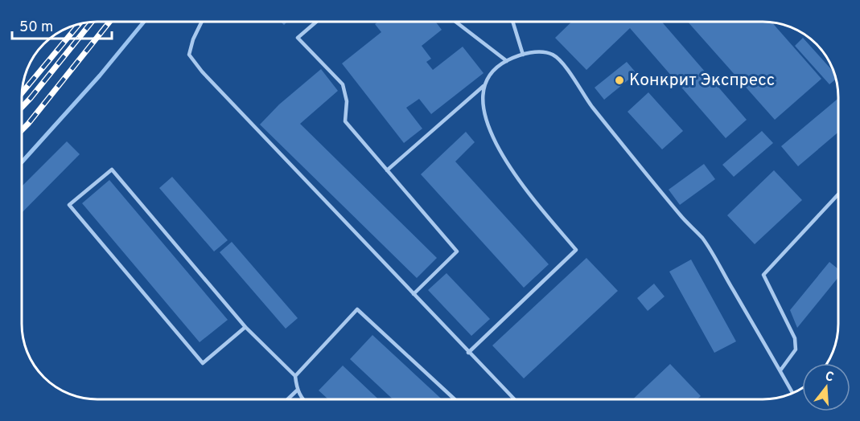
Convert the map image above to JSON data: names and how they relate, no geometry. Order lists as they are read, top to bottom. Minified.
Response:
{"places":["Конкрит Экспресс"],"scale_bar":"50 m","north":"top"}
